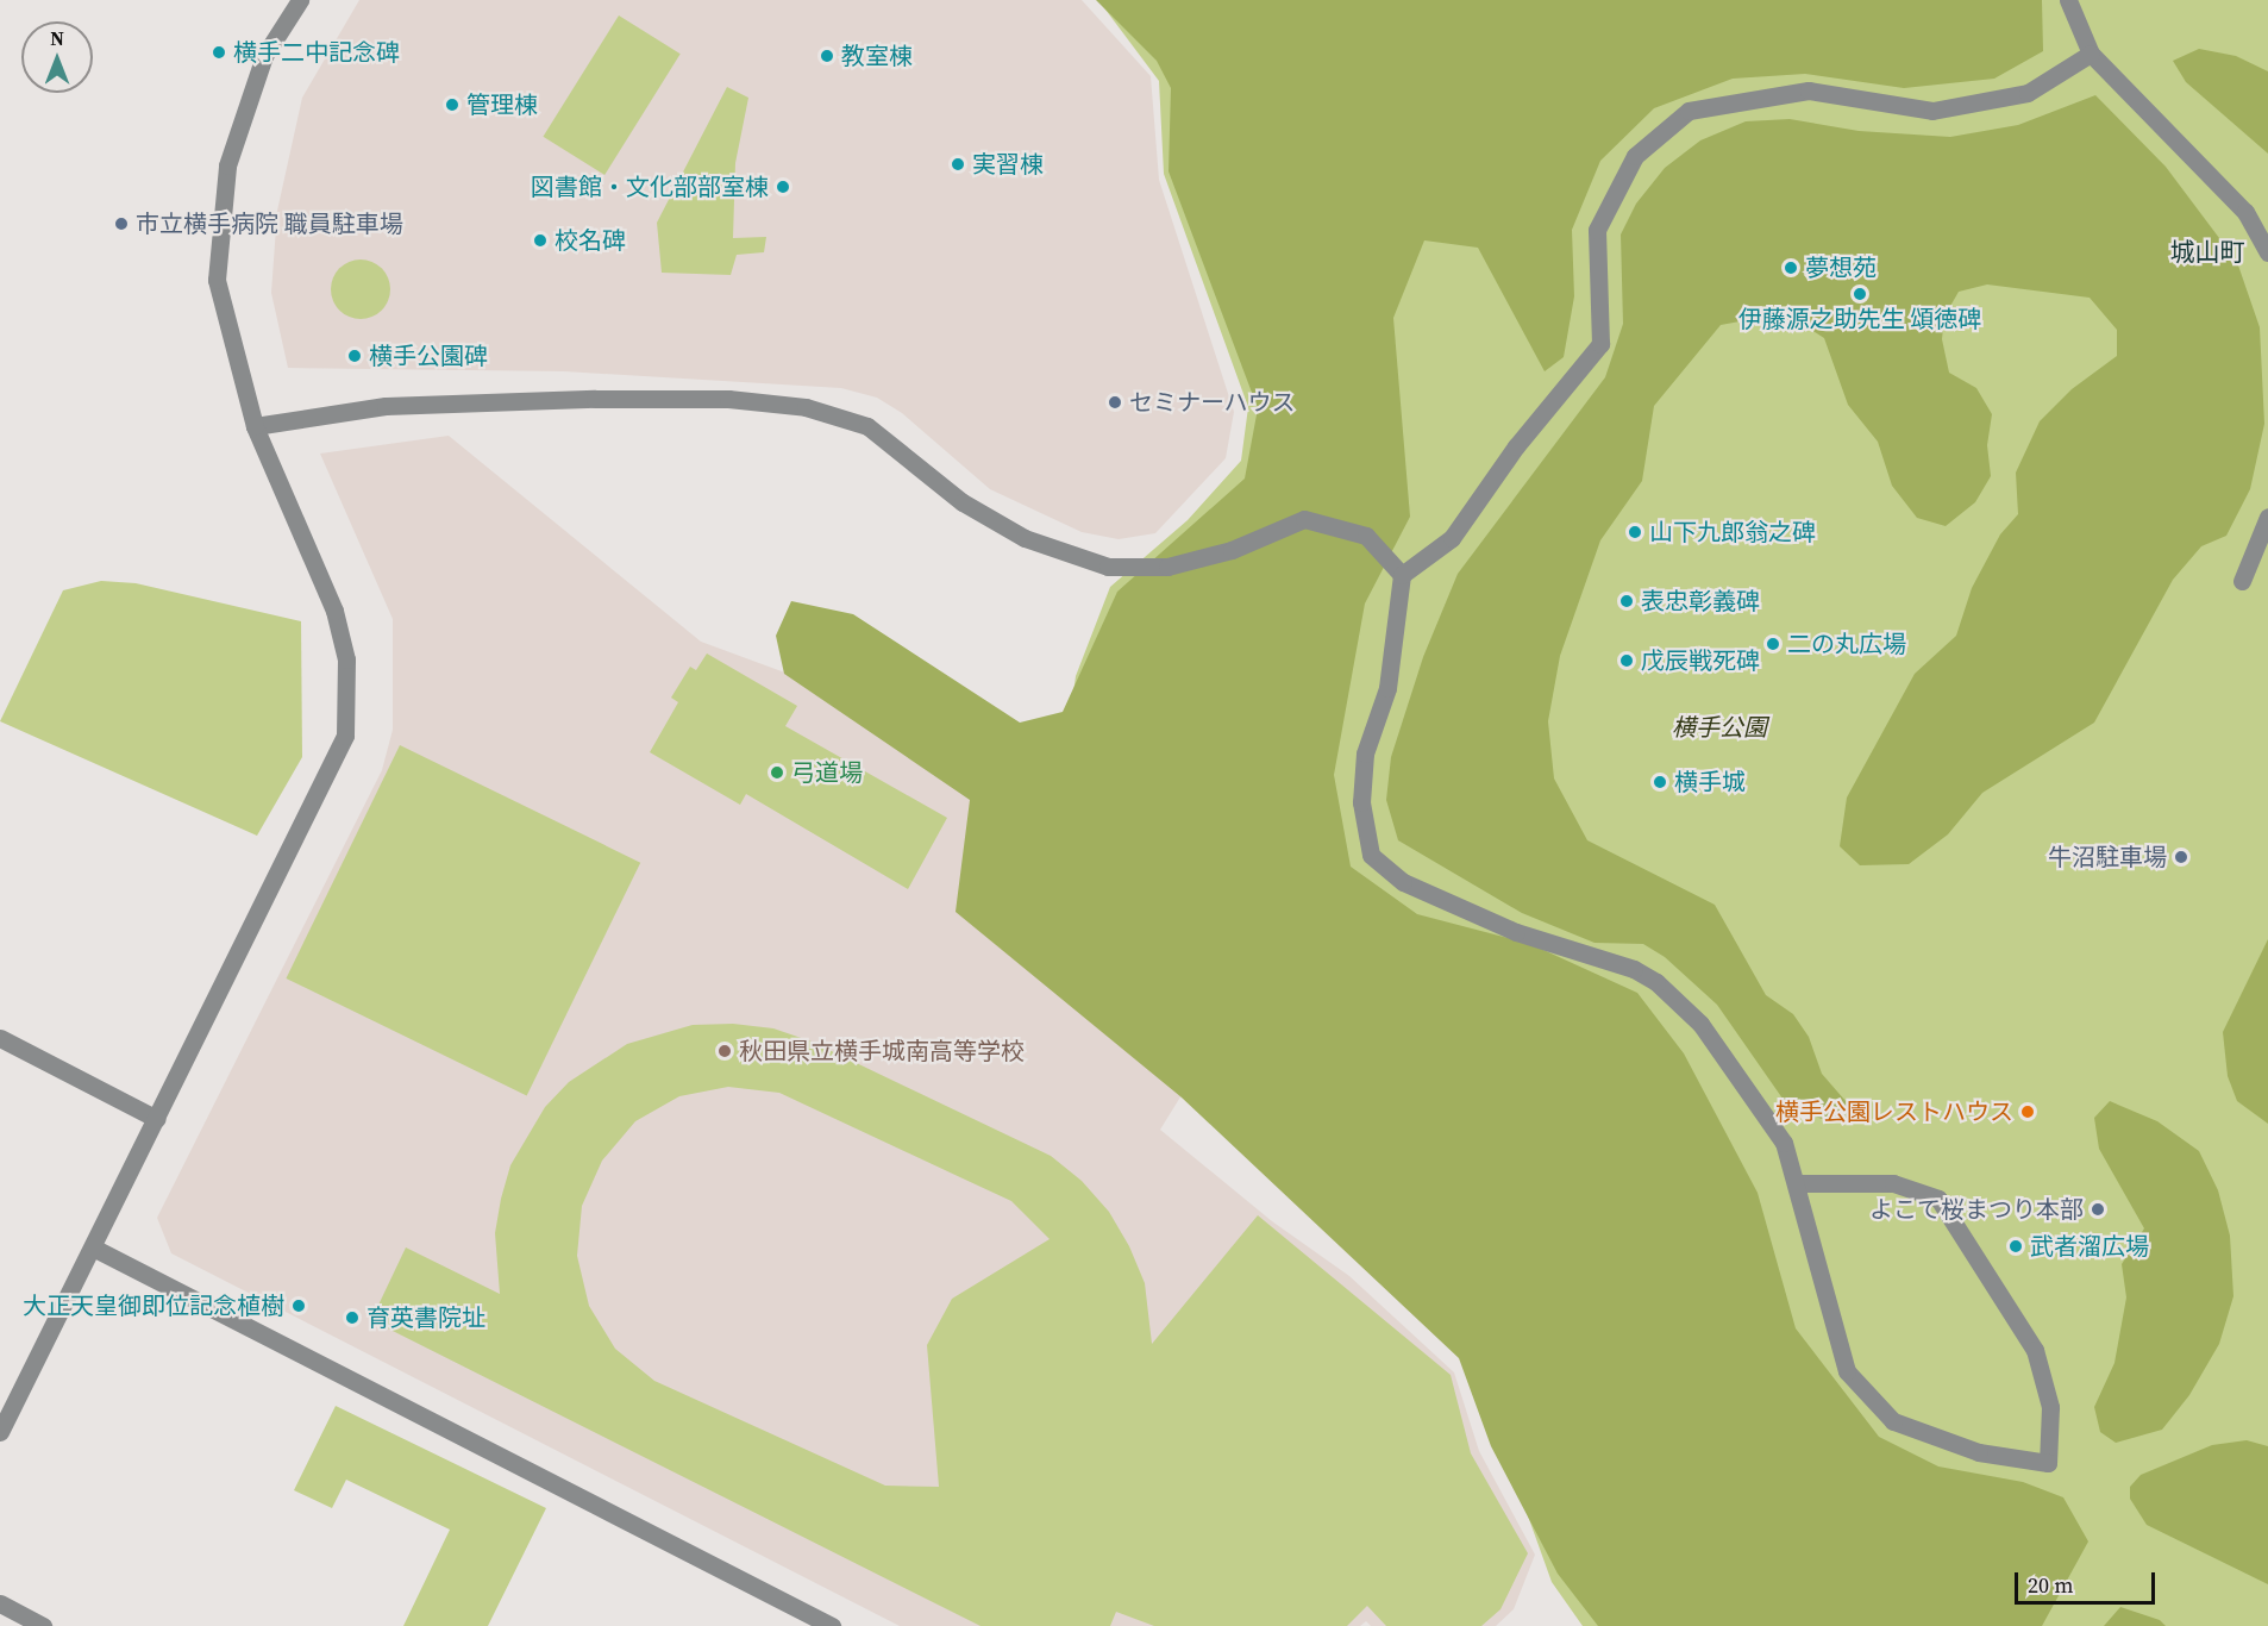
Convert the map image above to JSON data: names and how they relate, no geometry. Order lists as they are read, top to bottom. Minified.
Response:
{"districts":["城山町"],"parks":["横手公園"],"places":["横手二中記念碑","教室棟","管理棟","実習棟","図書館・文化部部室棟","市立横手病院 職員駐車場","校名碑","夢想苑","伊藤源之助先生 頌徳碑","横手公園碑","セミナーハウス","山下九郎翁之碑","表忠彰義碑","二の丸広場","戊辰戦死碑","弓道場","横手城","牛沼駐車場","秋田県立横手城南高等学校","横手公園レストハウス","よこて桜まつり本部","武者溜広場","大正天皇御即位記念植樹","育英書院址"],"scale_bar":"20 m","north":"top"}
